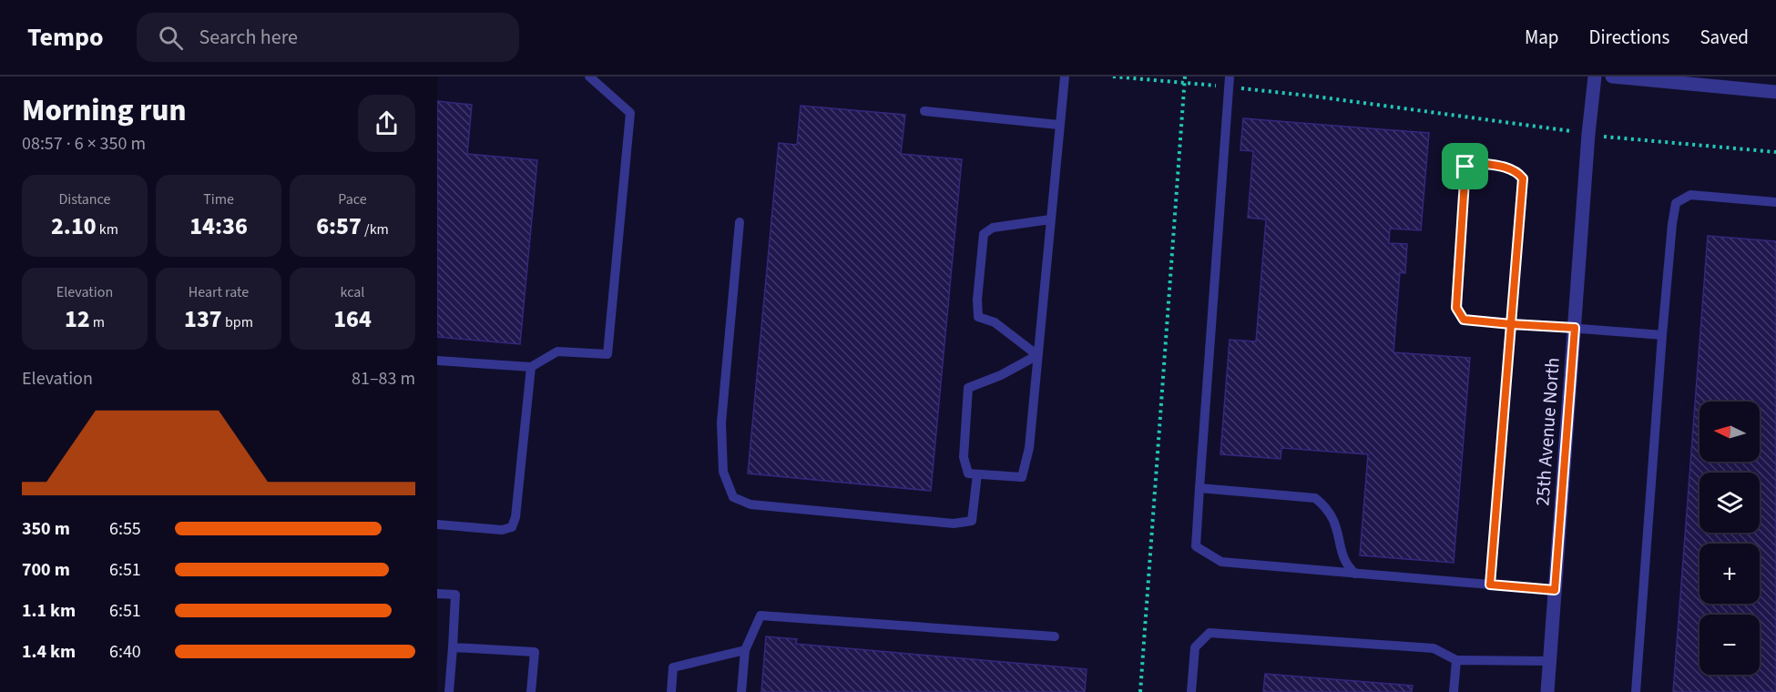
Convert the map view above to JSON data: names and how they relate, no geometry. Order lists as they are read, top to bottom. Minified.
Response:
{"streets":{"street":["25th Avenue North"]},"north":"left","page":{"header":"Tempo","search":"Search here","nav":["Map","Directions","Saved"],"heading":["Morning run","08:57 · 6 × 350 m"],"stats":[["Distance","2.10 km"],["Time","14:36"],["Pace","6:57 /km"],["Elevation","12 m"],["Heart rate","137 bpm"],["kcal","164"]],"chart":["Elevation","81–83 m"],"map_buttons":["+","−"],"list":[{"name":"350 m","note":"6:55"},{"name":"700 m","note":"6:51"},{"name":"1.1 km","note":"6:51"},{"name":"1.4 km","note":"6:40"}]}}
